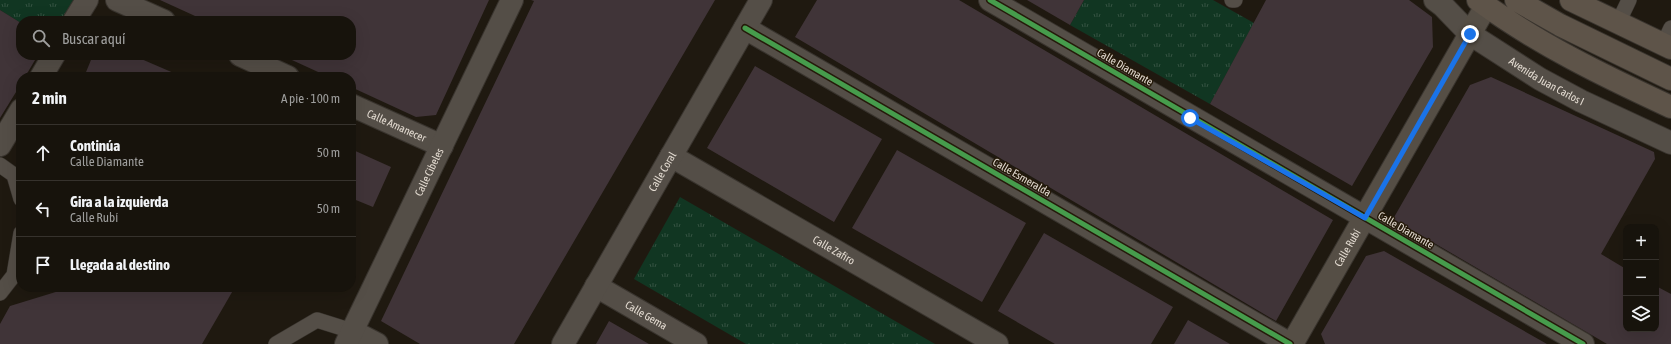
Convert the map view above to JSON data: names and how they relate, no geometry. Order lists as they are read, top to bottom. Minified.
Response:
{"streets":{"main road":["Calle Rubí"],"street":["Calle Diamante","Avenida Juan Carlos I","Calle Amanecer","Calle Cibeles","Calle Coral","Calle Esmeralda","Calle Zafiro","Calle Gema"]},"crossings":[["Calle Diamante","Calle Rubí"],["Avenida Juan Carlos I","Calle Rubí"],["Calle Amanecer","Calle Cibeles"],["Calle Coral","Calle Esmeralda"],["Calle Coral","Calle Zafiro"],["Calle Coral","Calle Gema"],["Calle Esmeralda","Calle Rubí"]],"page":{"search":"Buscar aquí","heading":["2 min","A pie · 100 m"],"list":[["Continúa","Calle Diamante","50 m"],["Gira a la izquierda","Calle Rubí","50 m"],"Llegada al destino"],"map_buttons":["+","−"]}}
